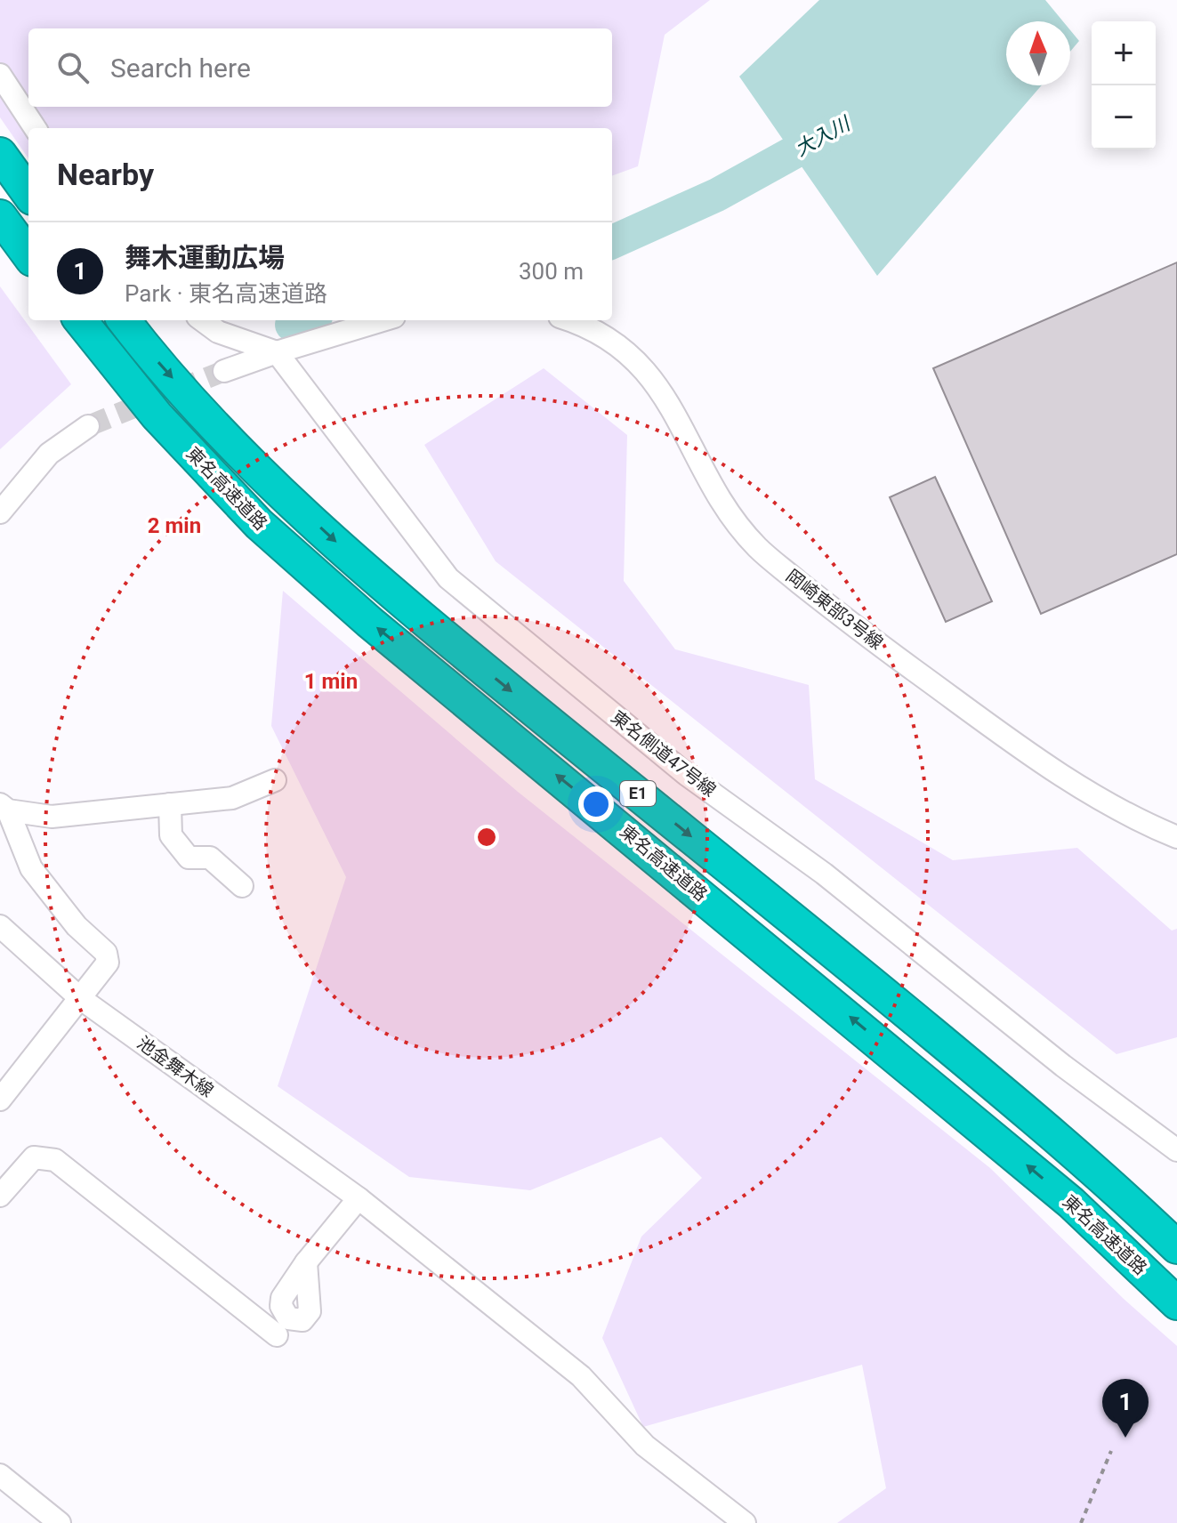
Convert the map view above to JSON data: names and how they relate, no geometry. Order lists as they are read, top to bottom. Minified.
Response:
{"streets":{"highway":["東名高速道路","E1"],"street":["岡崎東部3号線","東名側道47号線","池金舞木線"]},"water":["大入川"],"north":"top","page":{"map_buttons":["+","−"],"search":"Search here","heading":"Nearby","list":[{"mark":"1","name":"舞木運動広場","note":"Park · 東名高速道路","value":"300 m"}],"pins":"1"},"rings":["2 min","1 min"]}
